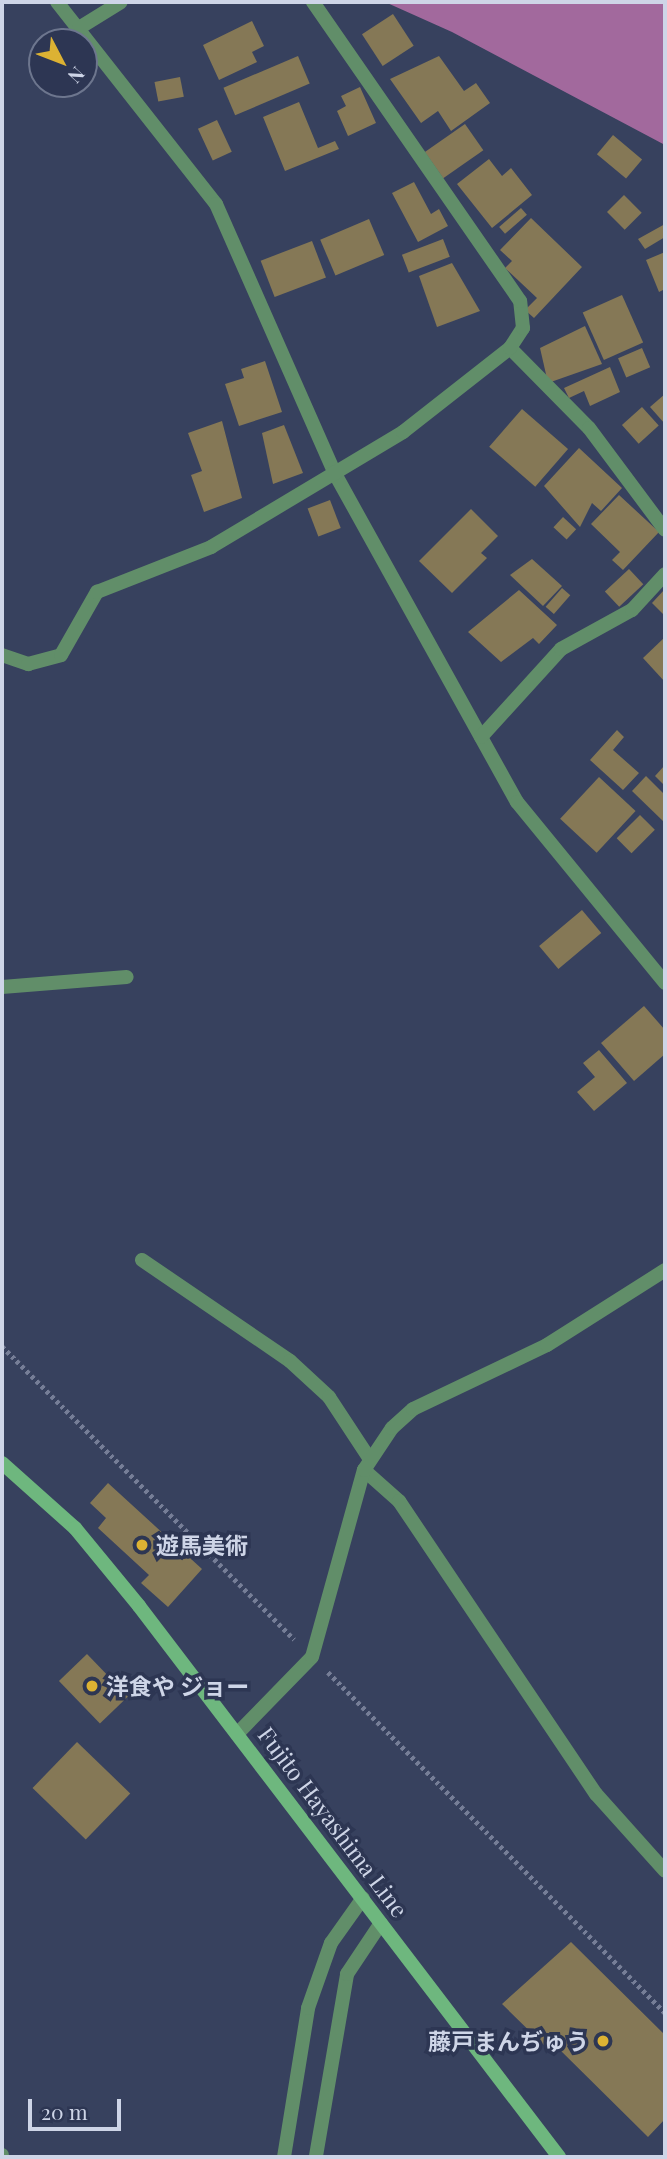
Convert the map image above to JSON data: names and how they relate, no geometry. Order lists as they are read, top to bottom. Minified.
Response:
{"streets":{"main road":["Fujito Hayashima Line"]},"places":["遊馬美術","洋食や ジョー","藤戸まんぢゅう"],"scale_bar":"20 m","north":"bottom right"}
